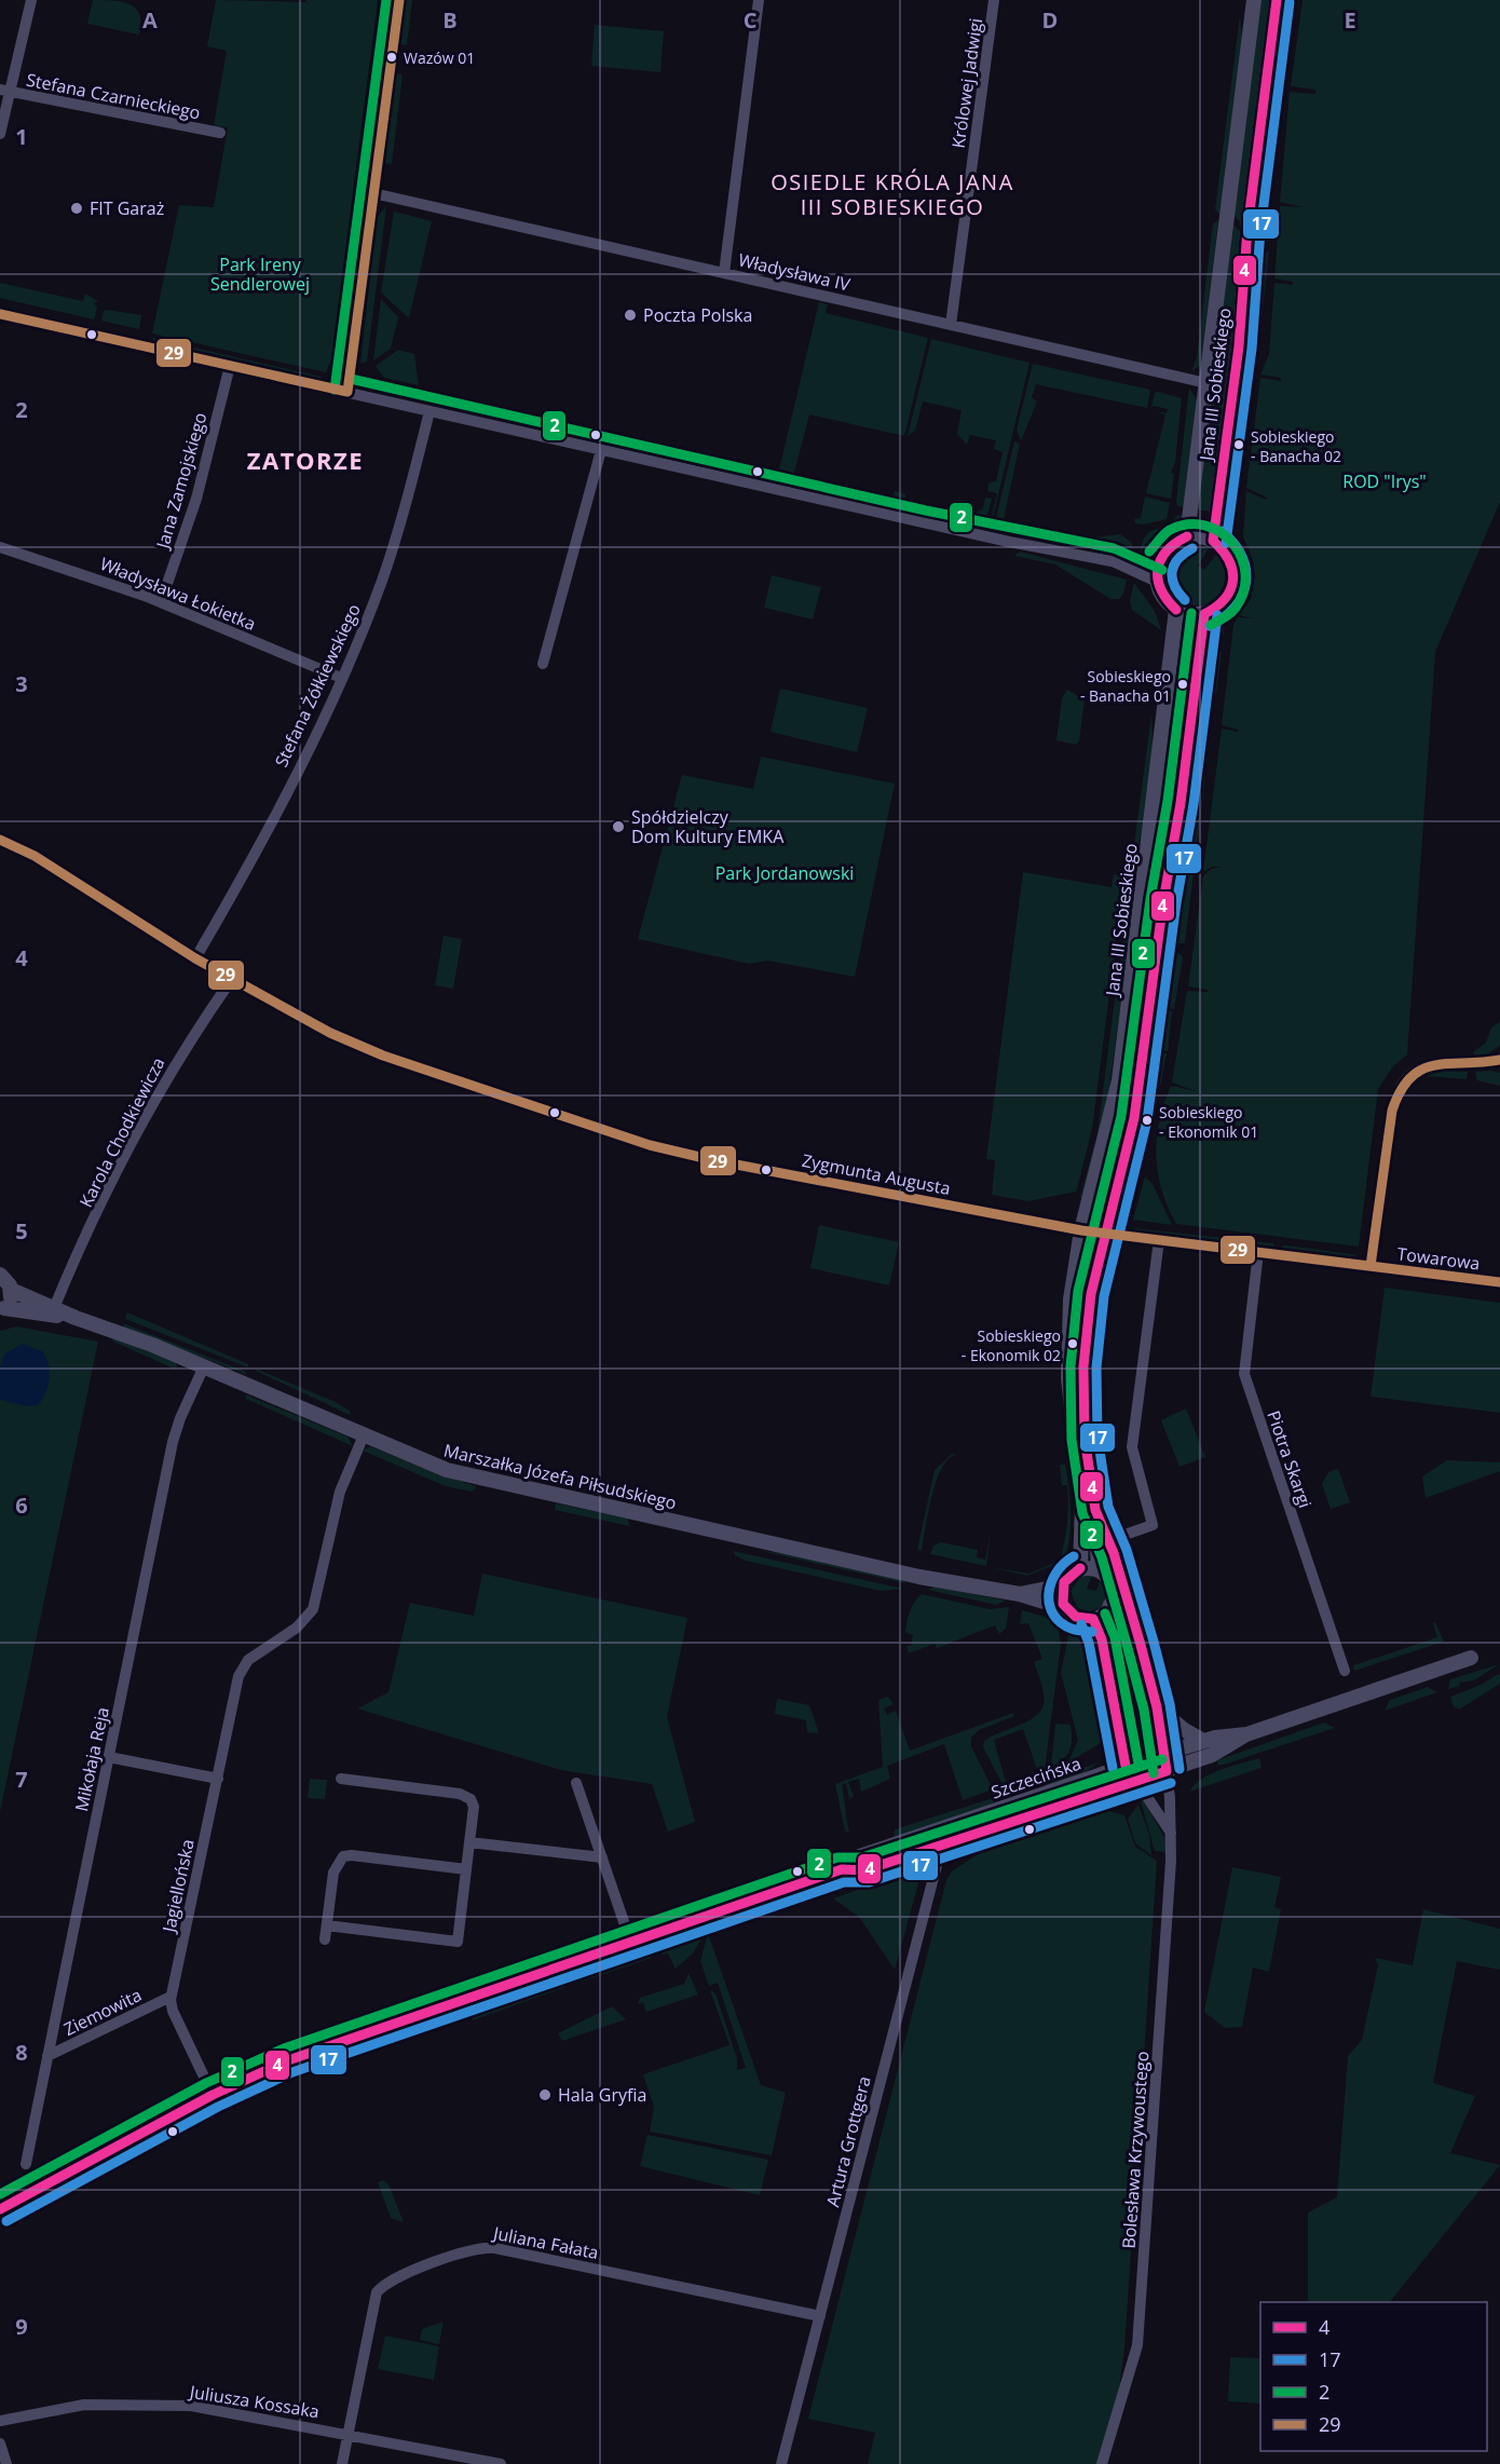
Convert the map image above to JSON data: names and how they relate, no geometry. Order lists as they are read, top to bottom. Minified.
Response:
{"streets":{"street":["Królowej Jadwigi","Stefana Czarnieckiego","Władysława IV","Jana III Sobieskiego","Jana Zamojskiego","Władysława Łokietka","Stefana Żółkiewskiego","Karola Chodkiewicza","Zygmunta Augusta","Towarowa","Piotra Skargi","Marszałka Józefa Piłsudskiego","Mikołaja Reja","Szczecińska","Jagiellońska","Ziemowita","Artura Grottgera","Bolesława Krzywoustego","Juliana Fałata","Juliusza Kossaka"]},"crossings":[["Królowej Jadwigi","Władysława IV"],["Władysława IV","Jana III Sobieskiego"],["Jana III Sobieskiego","Zygmunta Augusta"],["Jana III Sobieskiego","Marszałka Józefa Piłsudskiego"],["Jana Zamojskiego","Władysława Łokietka"],["Władysława Łokietka","Stefana Żółkiewskiego"],["Stefana Żółkiewskiego","Zygmunta Augusta"],["Karola Chodkiewicza","Zygmunta Augusta"],["Karola Chodkiewicza","Marszałka Józefa Piłsudskiego"],["Towarowa","Piotra Skargi"],["Marszałka Józefa Piłsudskiego","Mikołaja Reja"],["Marszałka Józefa Piłsudskiego","Jagiellońska"],["Mikołaja Reja","Ziemowita"],["Szczecińska","Jagiellońska"],["Szczecińska","Artura Grottgera"],["Szczecińska","Bolesława Krzywoustego"],["Jagiellońska","Ziemowita"],["Artura Grottgera","Juliana Fałata"],["Juliana Fałata","Juliusza Kossaka"]],"districts":["OSIEDLE KRÓLA JANA III SOBIESKIEGO","ZATORZE"],"parks":["Park Ireny Sendlerowej","ROD \"Irys\"","Park Jordanowski"],"places":["Wazów 01","FIT Garaż","Poczta Polska","Sobieskiego - Banacha 02","Sobieskiego - Banacha 01","Spółdzielczy Dom Kultury EMKA","Sobieskiego - Ekonomik 01","Sobieskiego - Ekonomik 02","Hala Gryfia"],"lines":["transit line 4","transit line 2","transit line 29","transit line 17"],"legend":["4","17","2","29"],"grid":{"columns":["A","B","C","D","E"],"rows":["1","2","3","4","5","6","7","8","9"]}}
